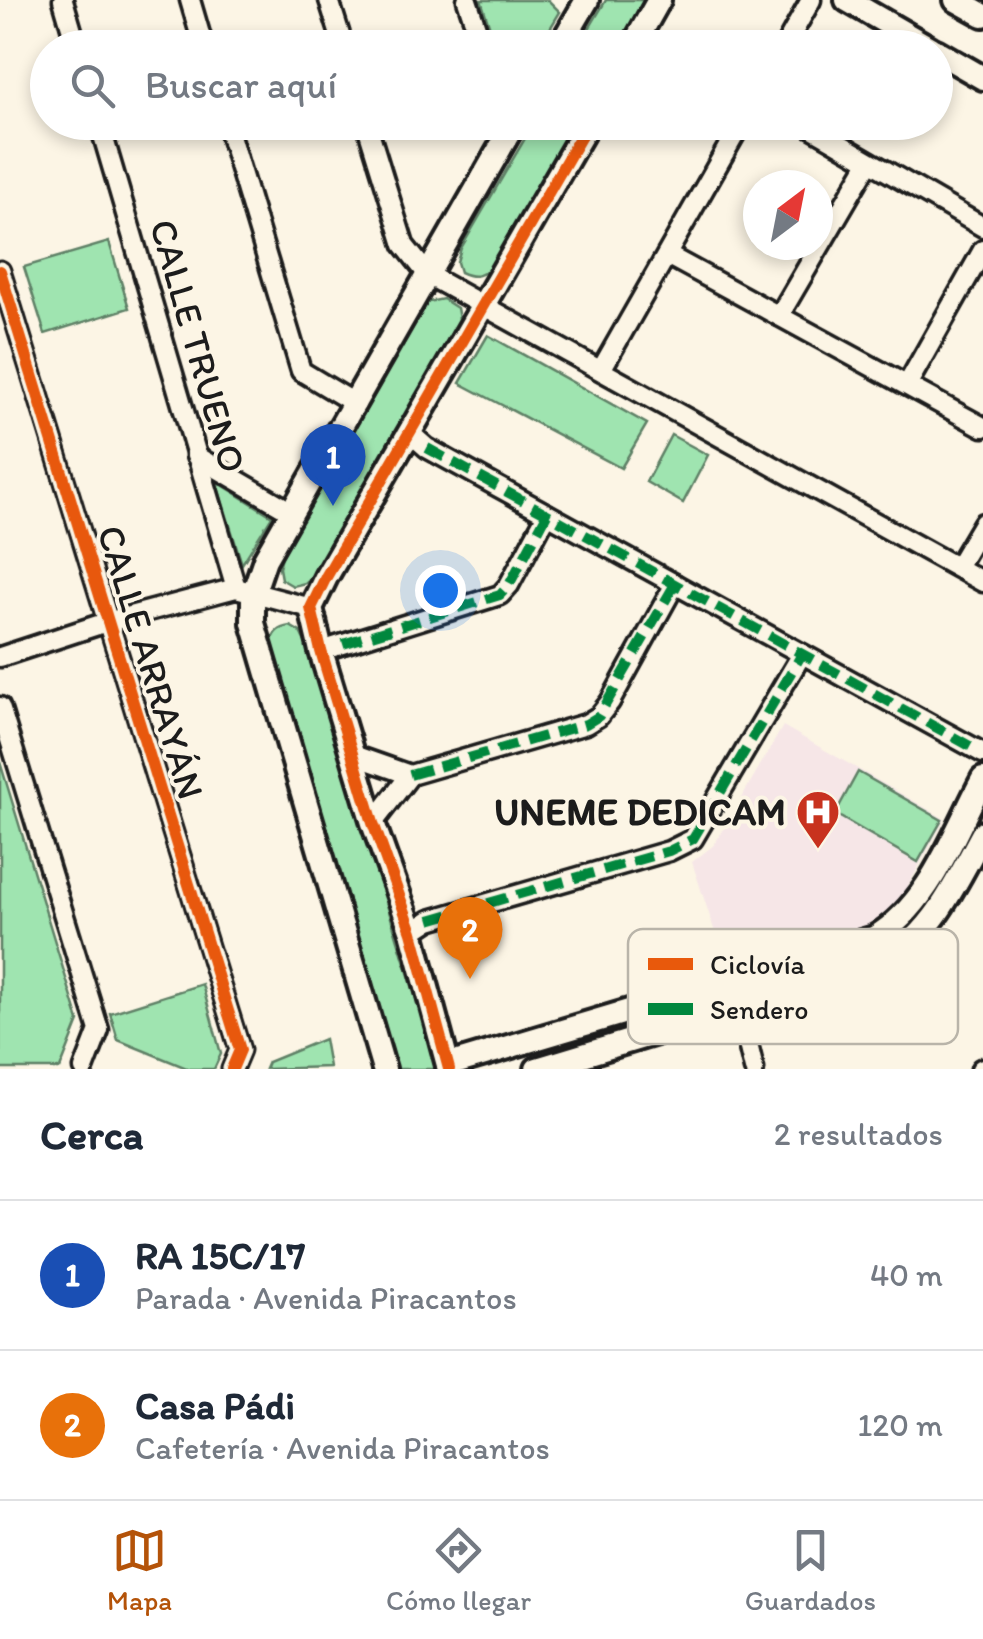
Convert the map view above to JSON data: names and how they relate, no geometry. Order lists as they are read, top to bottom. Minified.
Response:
{"streets":{"street":["CALLE TRUENO","CALLE ARRAYÁN"]},"places":{"hospital":["UNEME DEDICAM"]},"legend":["Ciclovía","Sendero"],"north":"top right","page":{"search":"Buscar aquí","pins":["1","2"],"heading":["Cerca","2 resultados"],"list":[{"mark":"1","name":"RA 15C/17","note":"Parada · Avenida Piracantos","value":"40 m"},{"mark":"2","name":"Casa Pádi","note":"Cafetería · Avenida Piracantos","value":"120 m"}],"nav":["Mapa","Cómo llegar","Guardados"]}}
